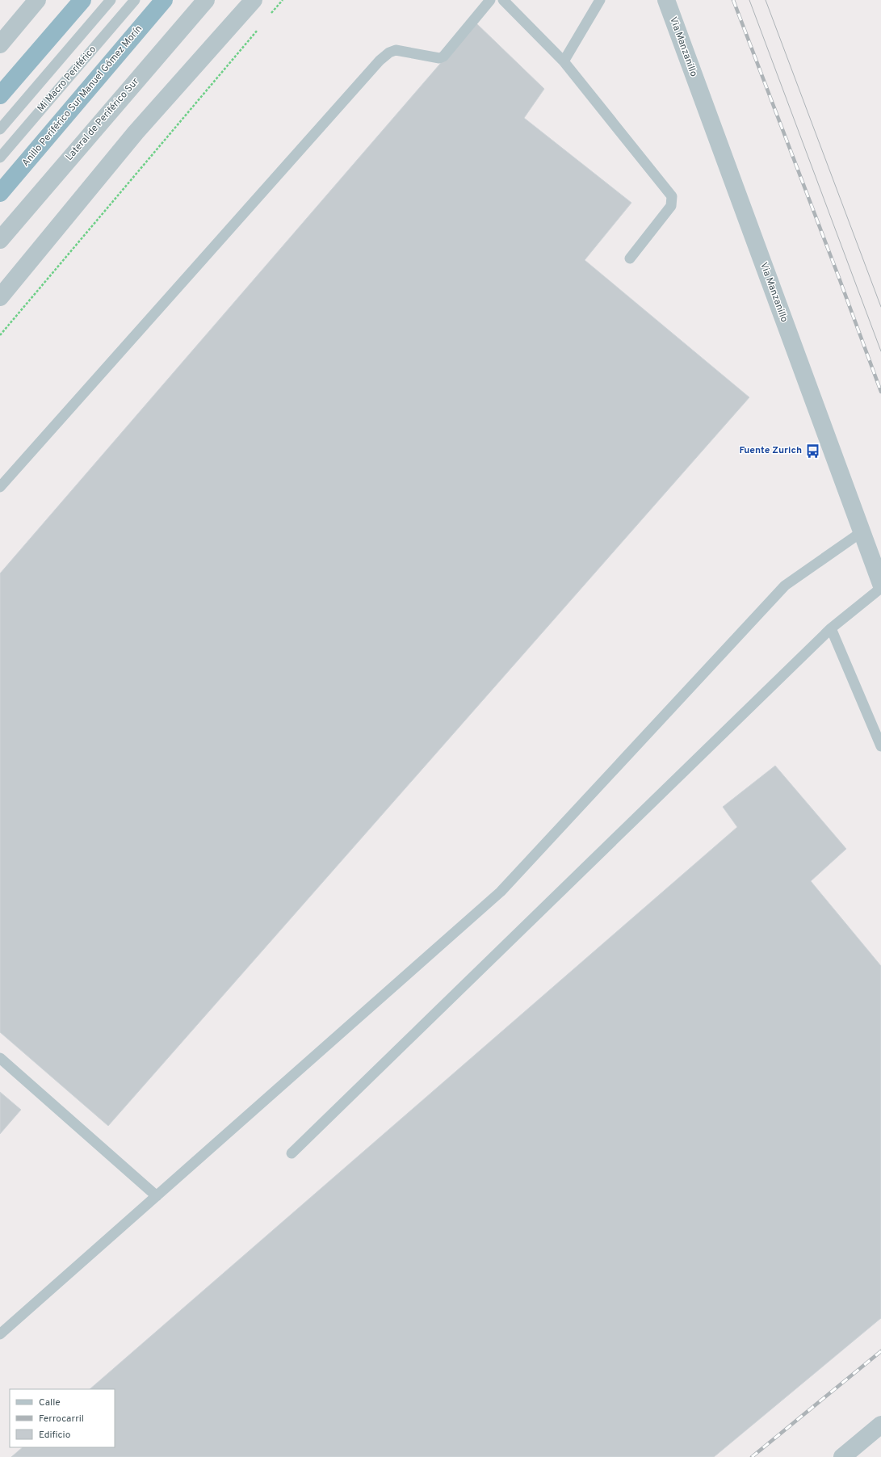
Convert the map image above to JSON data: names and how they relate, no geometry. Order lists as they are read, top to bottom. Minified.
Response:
{"streets":{"highway":["Anillo Periférico Sur Manuel Gómez Morín"],"street":["Via Manzanillo","Lateral de Periférico Sur"],"lane":["Mi Macro Periférico"]},"places":{"bus stop":["Fuente Zurich"]},"legend":["Calle","Ferrocarril","Edificio"]}
